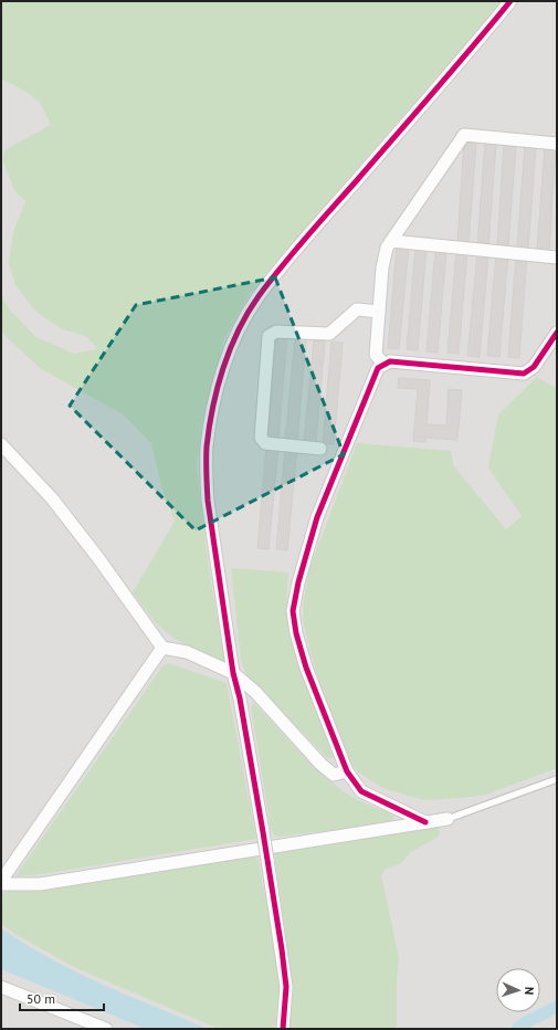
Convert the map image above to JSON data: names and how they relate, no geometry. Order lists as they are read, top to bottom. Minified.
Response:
{"scale_bar":"50 m","north":"right"}
